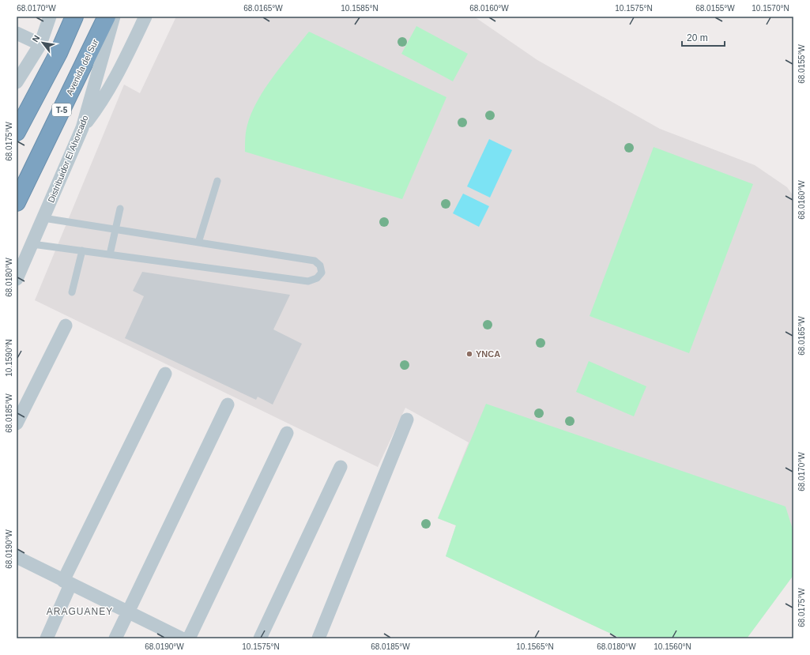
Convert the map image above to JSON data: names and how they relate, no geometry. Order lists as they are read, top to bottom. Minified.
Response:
{"streets":{"highway":["Avenida del Sur","T-5"],"street":["Distribuidor El Ahorcado"]},"districts":["ARAGUANEY"],"places":["YNCA"],"scale_bar":"20 m","north":"top left","coordinates":["68.0170°W","68.0165°W","10.1585°N","68.0160°W","10.1575°N","68.0155°W","10.1570°N","68.0175°W","68.0180°W","10.1590°N","68.0185°W","68.0190°W","10.1565°N","10.1560°N"]}
